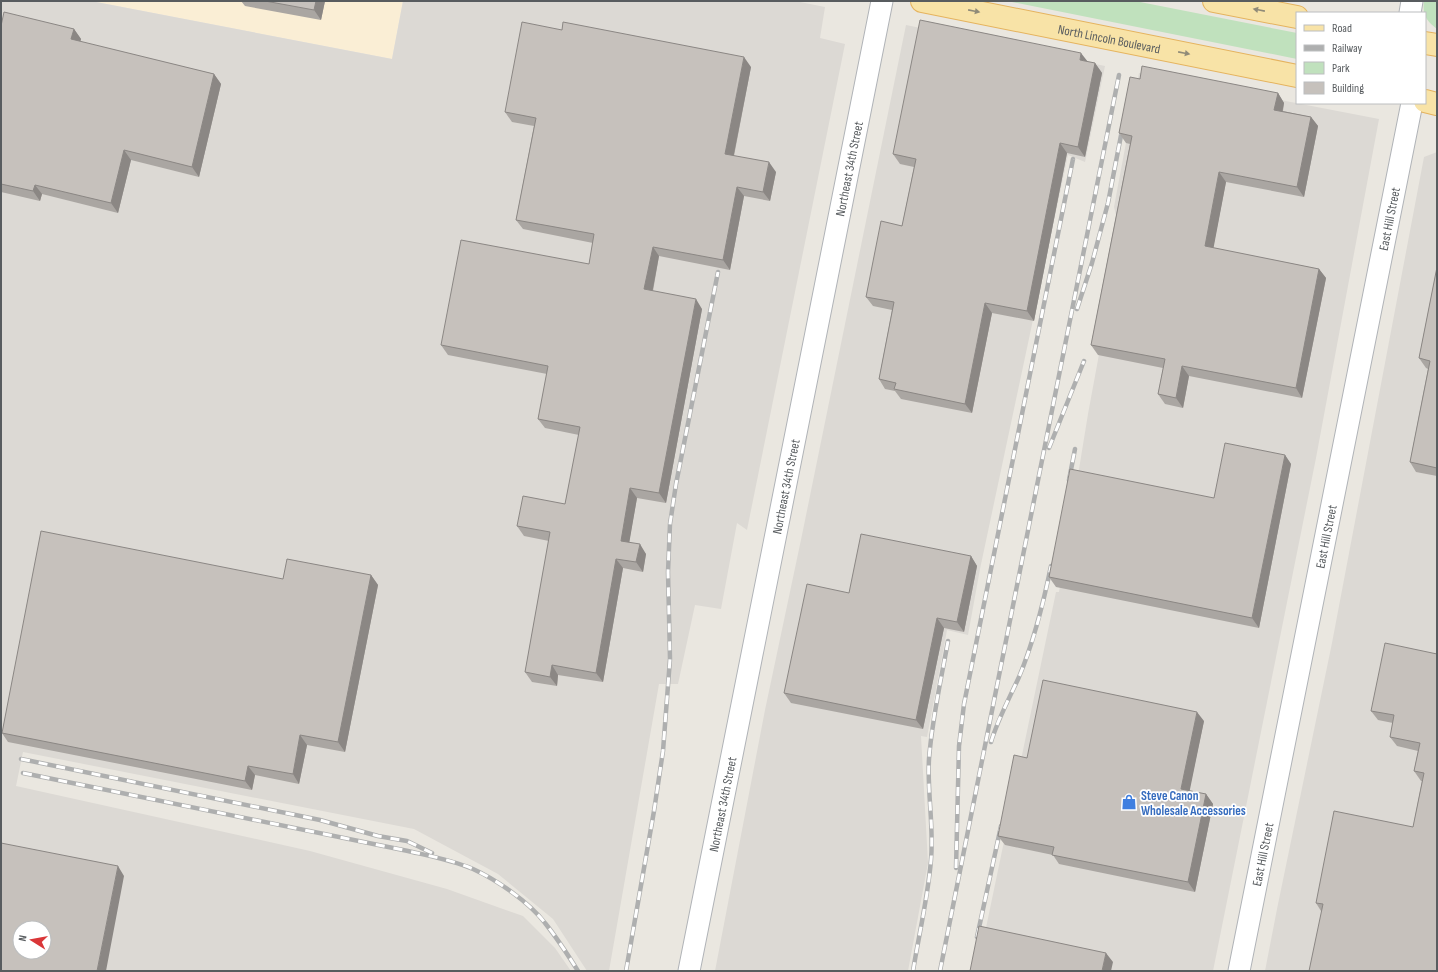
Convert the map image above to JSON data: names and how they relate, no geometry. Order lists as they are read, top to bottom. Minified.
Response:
{"streets":{"main road":["North Lincoln Boulevard"],"street":["Northeast 34th Street","East Hill Street"]},"one_way":["North Lincoln Boulevard"],"places":{"shop":["Steve Canon Wholesale Accessories"]},"legend":["Road","Railway","Park","Building"],"north":"left"}
